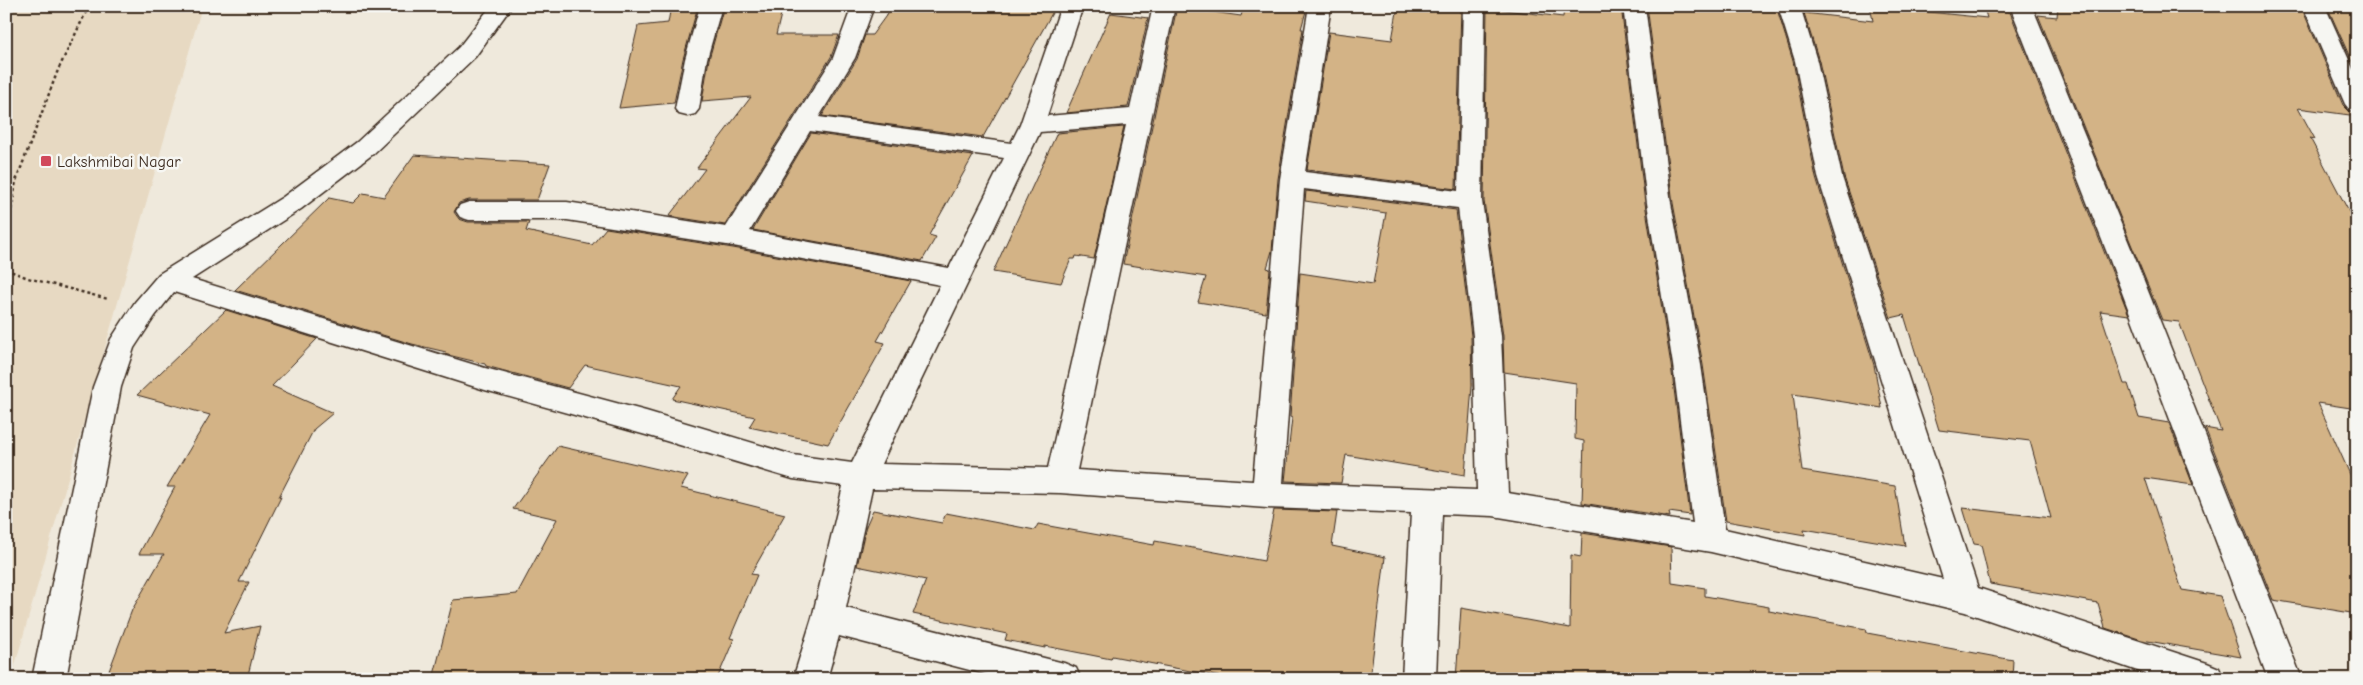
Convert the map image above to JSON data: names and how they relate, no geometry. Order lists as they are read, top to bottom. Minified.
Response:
{"places":{"transit":["Lakshmibai Nagar"]}}
